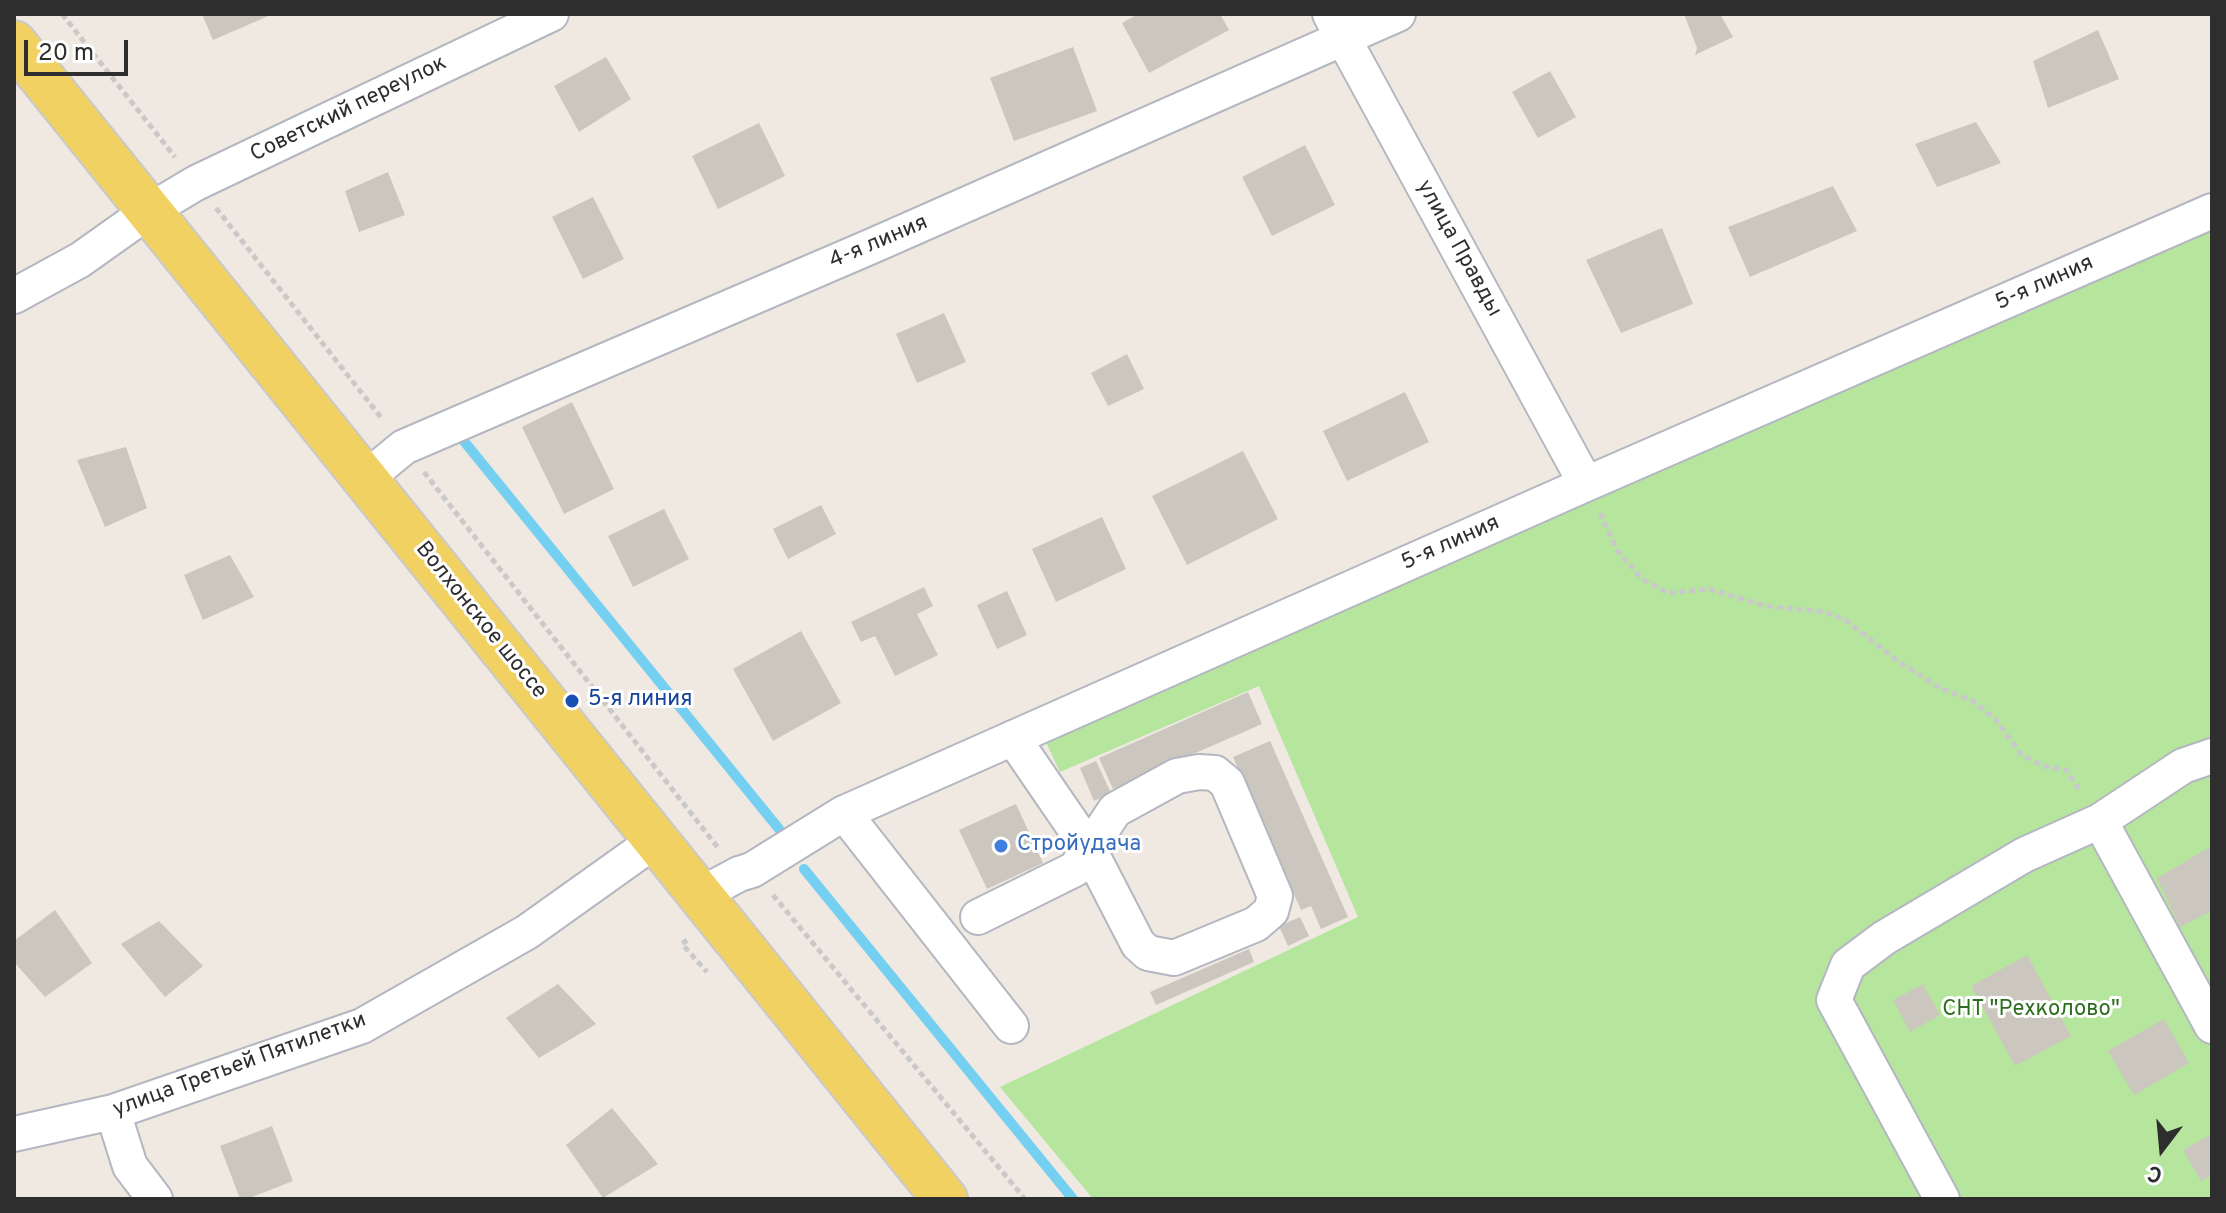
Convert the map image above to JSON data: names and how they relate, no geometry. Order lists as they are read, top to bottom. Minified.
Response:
{"streets":{"main road":["Волхонское шоссе"],"street":["Советский переулок","4-я линия","улица Правды","5-я линия","улица Третьей Пятилетки"]},"crossings":[["Советский переулок","Волхонское шоссе"],["4-я линия","улица Правды"],["4-я линия","Волхонское шоссе"],["улица Правды","5-я линия"],["5-я линия","Волхонское шоссе"],["Волхонское шоссе","улица Третьей Пятилетки"]],"parks":["СНТ \"Рехколово\""],"places":["5-я линия","Стройудача"],"scale_bar":"20 m","north":"bottom"}
